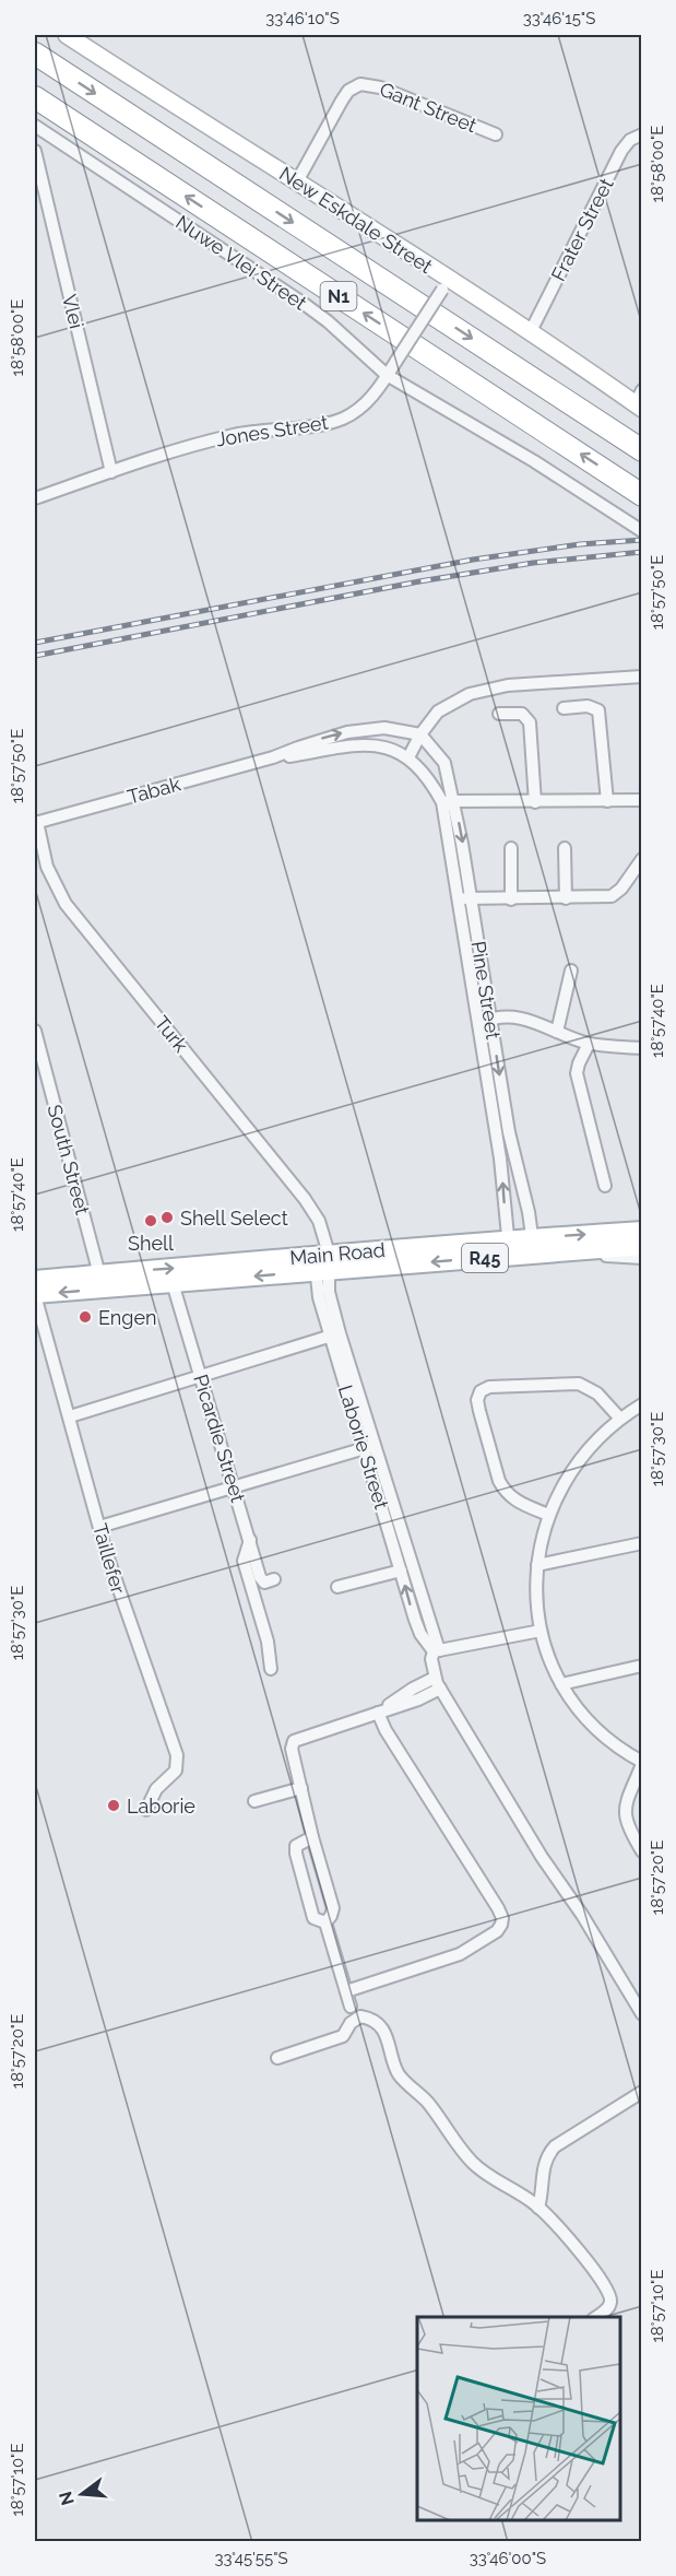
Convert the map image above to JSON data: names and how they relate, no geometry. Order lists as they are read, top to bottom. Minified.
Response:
{"streets":{"highway":["N1"],"main road":["Main Road","R45"],"street":["Gant Street","New Eskdale Street","Frater Street","Nuwe Vlei Street","Vlei","Jones Street","Tabak","Pine Street","Turk","South Street","Picardie Street","Laborie Street","Taillefer"]},"crossings":[["Gant Street","New Eskdale Street"],["New Eskdale Street","Frater Street"],["New Eskdale Street","Jones Street"],["Nuwe Vlei Street","Jones Street"],["Vlei","Jones Street"],["Tabak","Pine Street"],["Tabak","Turk"],["Pine Street","Main Road"],["Turk","Main Road"],["Turk","Laborie Street"],["South Street","Main Road"],["Main Road","Picardie Street"],["Main Road","Laborie Street"],["Main Road","Taillefer"]],"places":["Shell Select","Shell","Engen","Laborie"],"north":"left","coordinates":["33°46'10\"S","33°46'15\"S","18°58'00\"E","18°57'50\"E","18°57'40\"E","18°57'30\"E","18°57'20\"E","18°57'10\"E","33°45'55\"S","33°46'00\"S"]}
